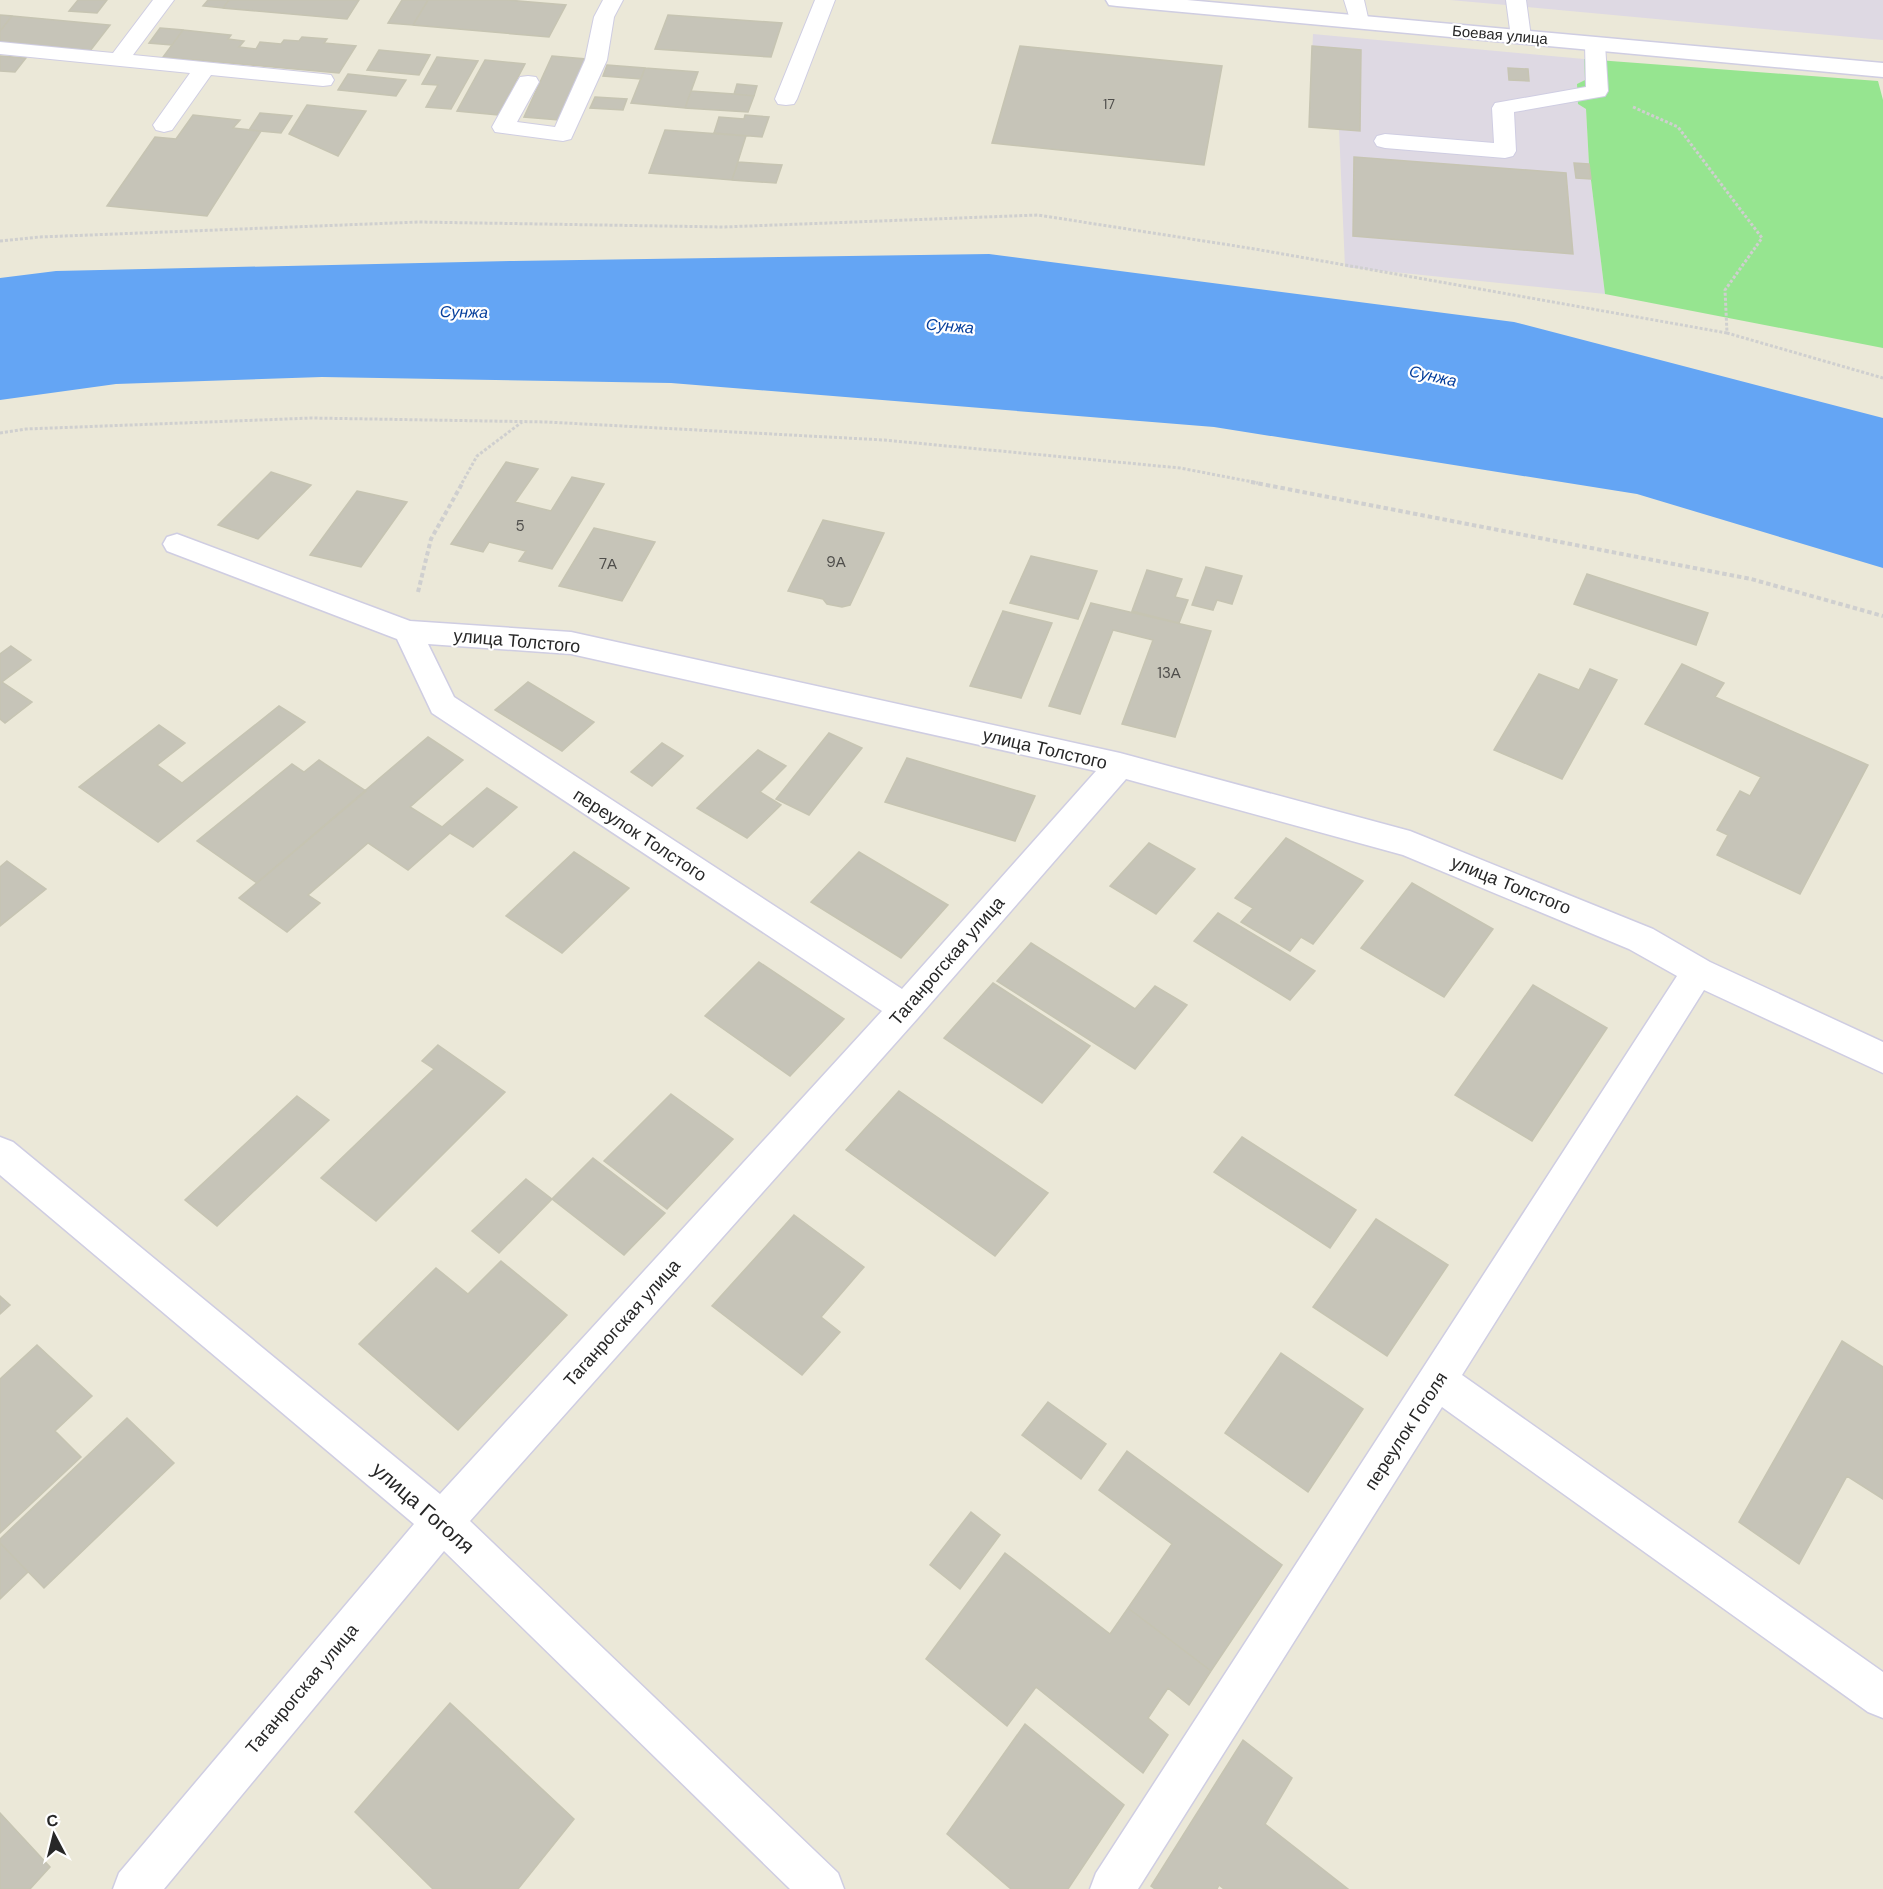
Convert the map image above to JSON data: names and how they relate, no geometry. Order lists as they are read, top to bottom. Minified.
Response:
{"streets":{"street":["Боевая улица","улица Толстого","переулок Толстого","Таганрогская улица","переулок Гоголя","улица Гоголя"]},"crossings":[["улица Толстого","переулок Толстого"],["улица Толстого","Таганрогская улица"],["улица Толстого","переулок Гоголя"],["переулок Толстого","Таганрогская улица"],["Таганрогская улица","улица Гоголя"]],"water":["Сунжа"],"house_numbers":["17","5","9А","7А","13А"],"north":"top"}
